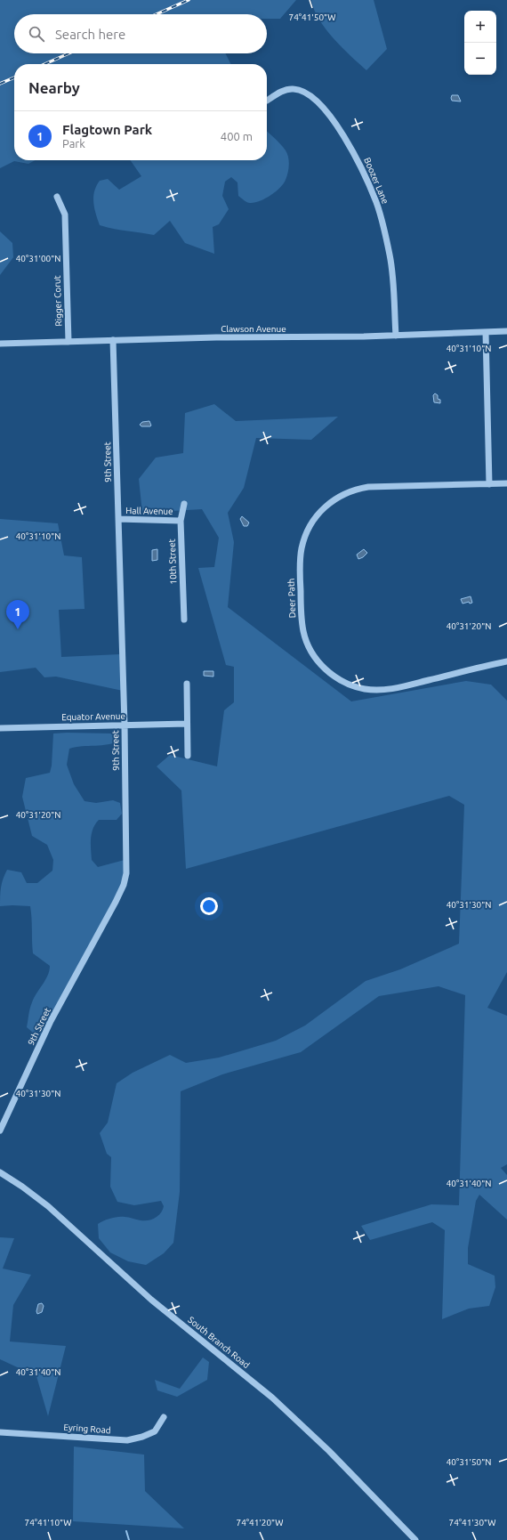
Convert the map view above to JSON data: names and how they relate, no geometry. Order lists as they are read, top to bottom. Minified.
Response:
{"streets":{"street":["Boozer Lane","Rigger Corut","Clawson Avenue","9th Street","Hall Avenue","10th Street","Deer Path","Equator Avenue","South Branch Road","Eyring Road"]},"crossings":[["Boozer Lane","Clawson Avenue"],["Rigger Corut","Clawson Avenue"],["Clawson Avenue","9th Street"],["9th Street","Hall Avenue"],["9th Street","Equator Avenue"],["Hall Avenue","10th Street"]],"page":{"map_buttons":["+","−"],"search":"Search here","heading":"Nearby","list":[{"mark":"1","name":"Flagtown Park","note":"Park","value":"400 m"}],"pins":"1"},"coordinates":["74°41'50\"W","40°31'00\"N","40°31'10\"N","40°31'20\"N","40°31'30\"N","40°31'40\"N","40°31'50\"N","74°41'10\"W","74°41'20\"W","74°41'30\"W"]}
